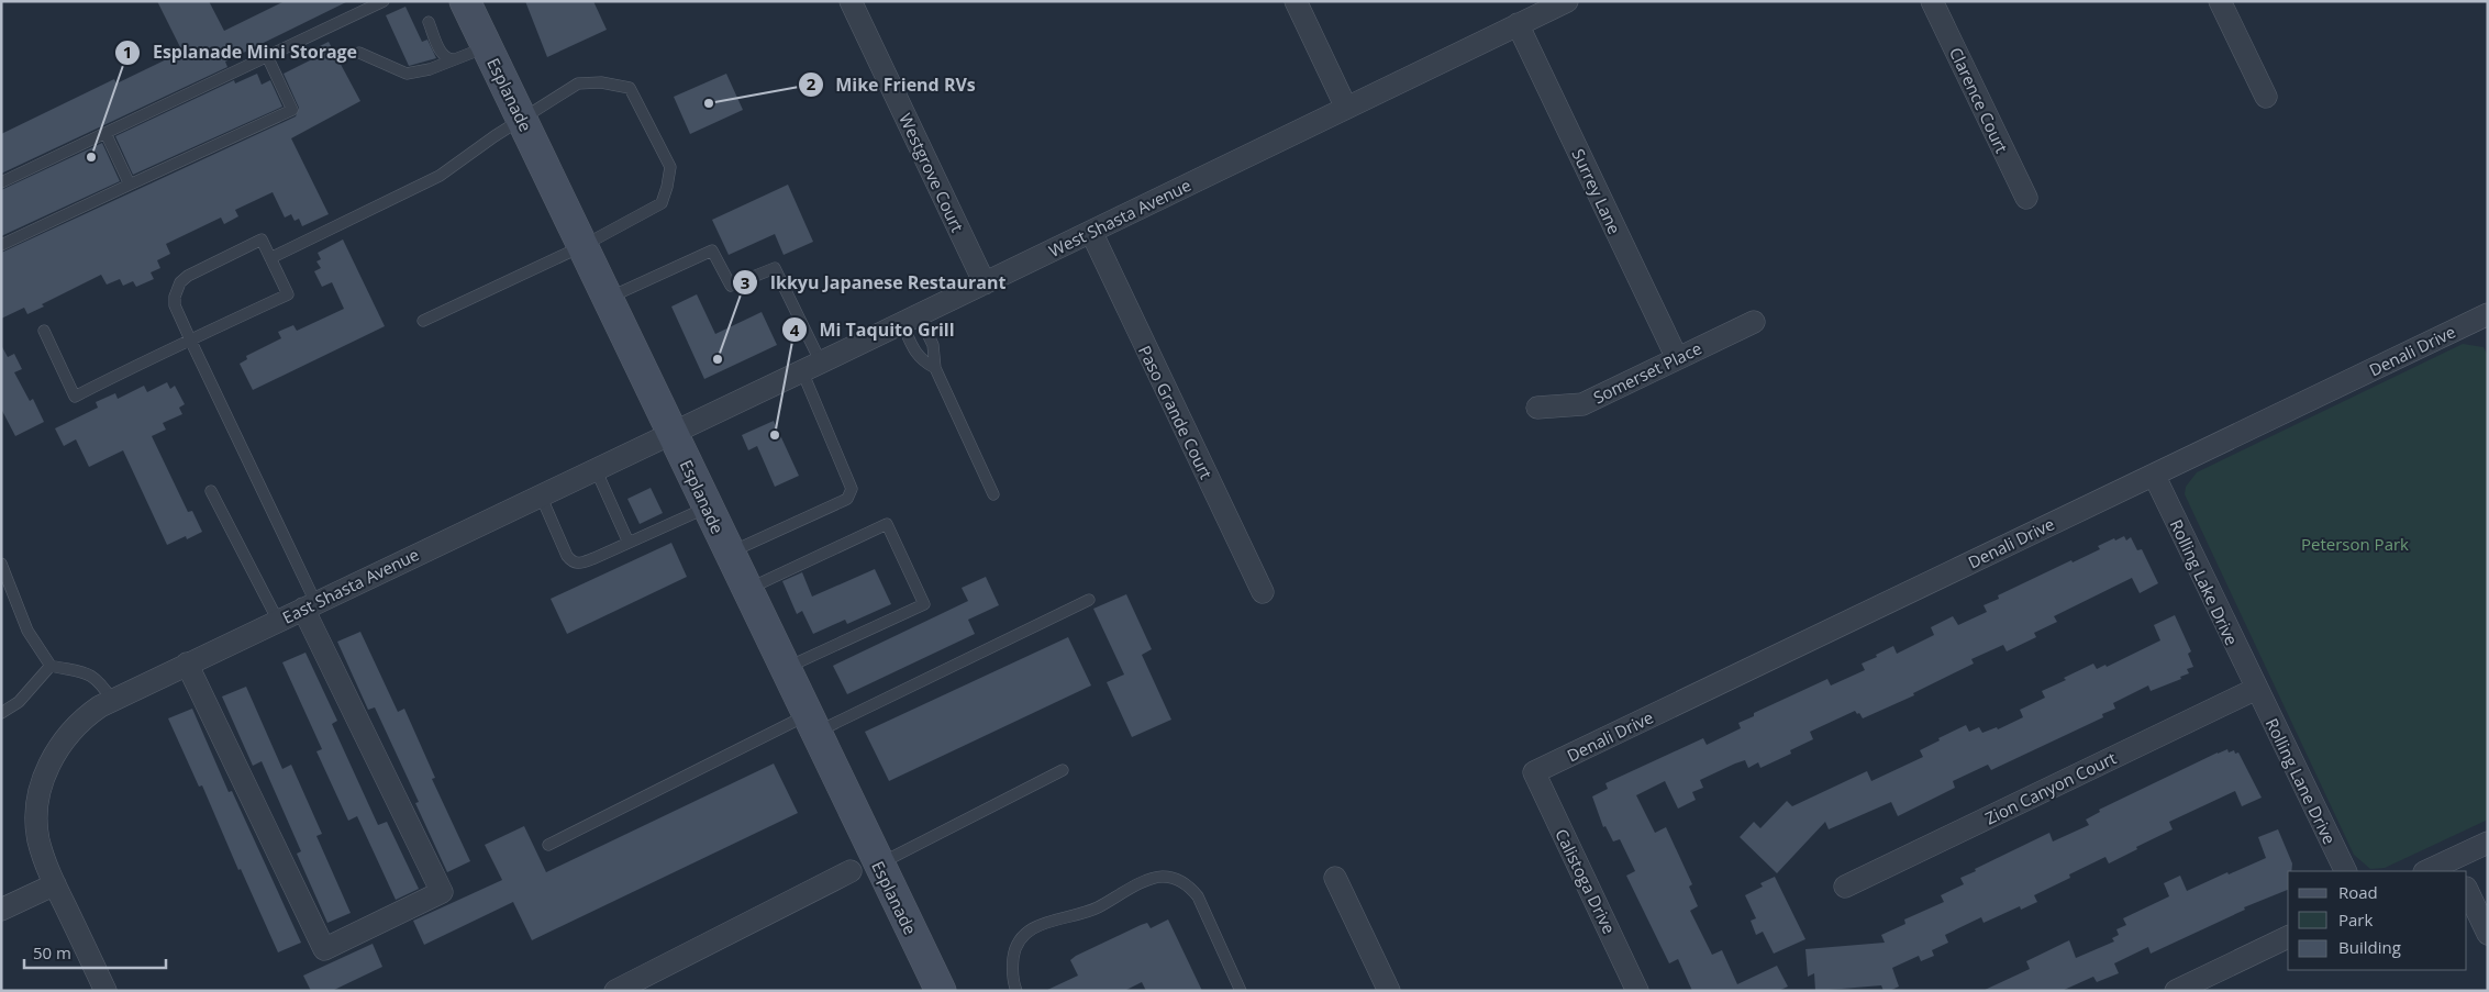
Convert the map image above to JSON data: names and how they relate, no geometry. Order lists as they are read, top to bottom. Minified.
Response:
{"streets":{"main road":["Esplanade"],"street":["Clarence Court","Westgrove Court","Surrey Lane","West Shasta Avenue","Denali Drive","Somerset Place","Paso Grande Court","Rolling Lake Drive","East Shasta Avenue","Rolling Lane Drive","Zion Canyon Court","Calistoga Drive"]},"crossings":[["Esplanade","West Shasta Avenue"],["Esplanade","East Shasta Avenue"],["Westgrove Court","West Shasta Avenue"],["Surrey Lane","West Shasta Avenue"],["Surrey Lane","Somerset Place"],["West Shasta Avenue","Paso Grande Court"],["West Shasta Avenue","East Shasta Avenue"],["Denali Drive","Rolling Lake Drive"],["Denali Drive","Calistoga Drive"],["Rolling Lake Drive","Rolling Lane Drive"],["Rolling Lake Drive","Zion Canyon Court"],["Rolling Lane Drive","Zion Canyon Court"]],"parks":["Peterson Park"],"places":["Mike Friend RVs","Esplanade Mini Storage","Ikkyu Japanese Restaurant","Mi Taquito Grill"],"legend":["Road","Park","Building"],"scale_bar":"50 m"}
